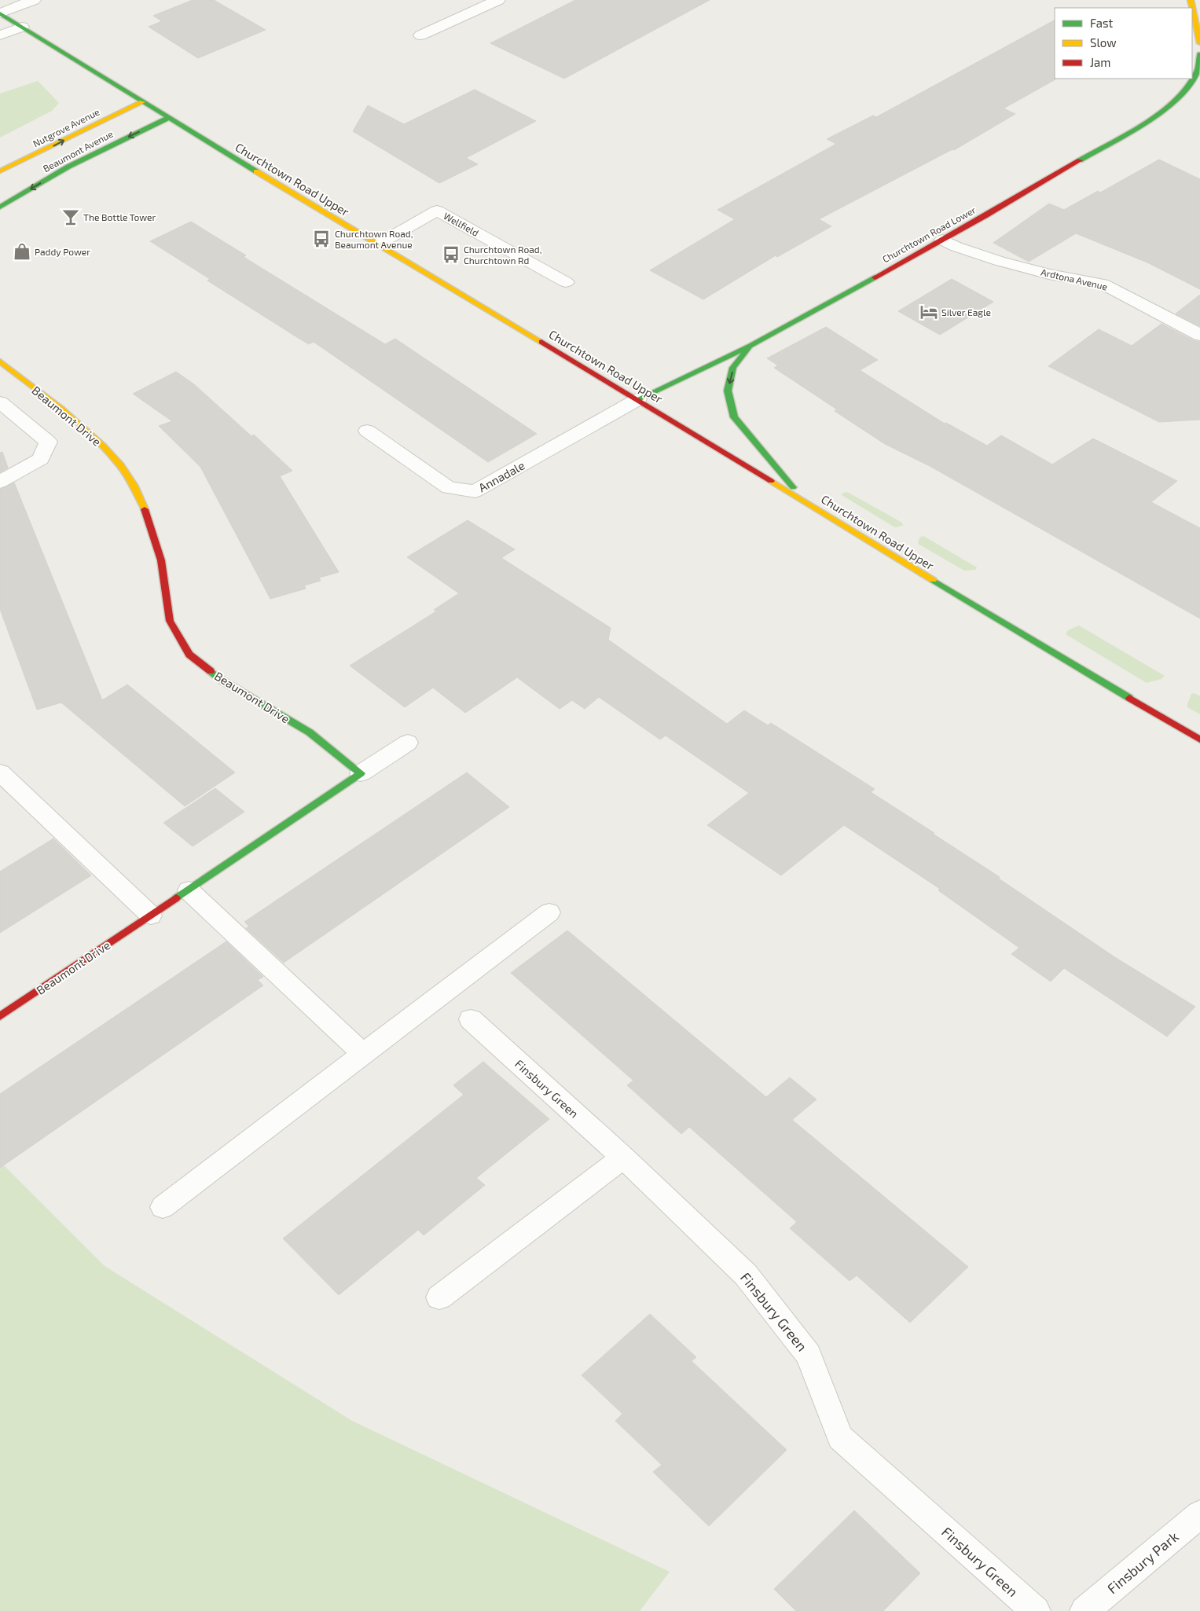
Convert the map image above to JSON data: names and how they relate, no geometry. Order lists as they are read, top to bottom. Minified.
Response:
{"streets":{"main road":["Nutgrove Avenue","Beaumont Avenue","Churchtown Road Upper","Churchtown Road Lower","Beaumont Drive"],"street":["Wellfield","Ardtona Avenue","Annadale","Finsbury Green","Finsbury Park"]},"crossings":[["Nutgrove Avenue","Churchtown Road Upper"],["Beaumont Avenue","Churchtown Road Upper"],["Churchtown Road Upper","Wellfield"],["Churchtown Road Upper","Churchtown Road Lower"],["Churchtown Road Upper","Annadale"],["Churchtown Road Lower","Ardtona Avenue"],["Churchtown Road Lower","Annadale"]],"one_way":["Nutgrove Avenue","Beaumont Avenue"],"places":{"bar":["The Bottle Tower"],"bus stop":["Churchtown Road, Beaumont Avenue","Churchtown Road, Churchtown Rd"],"shop":["Paddy Power"],"hotel":["Silver Eagle"]},"legend":["Fast","Slow","Jam"]}
